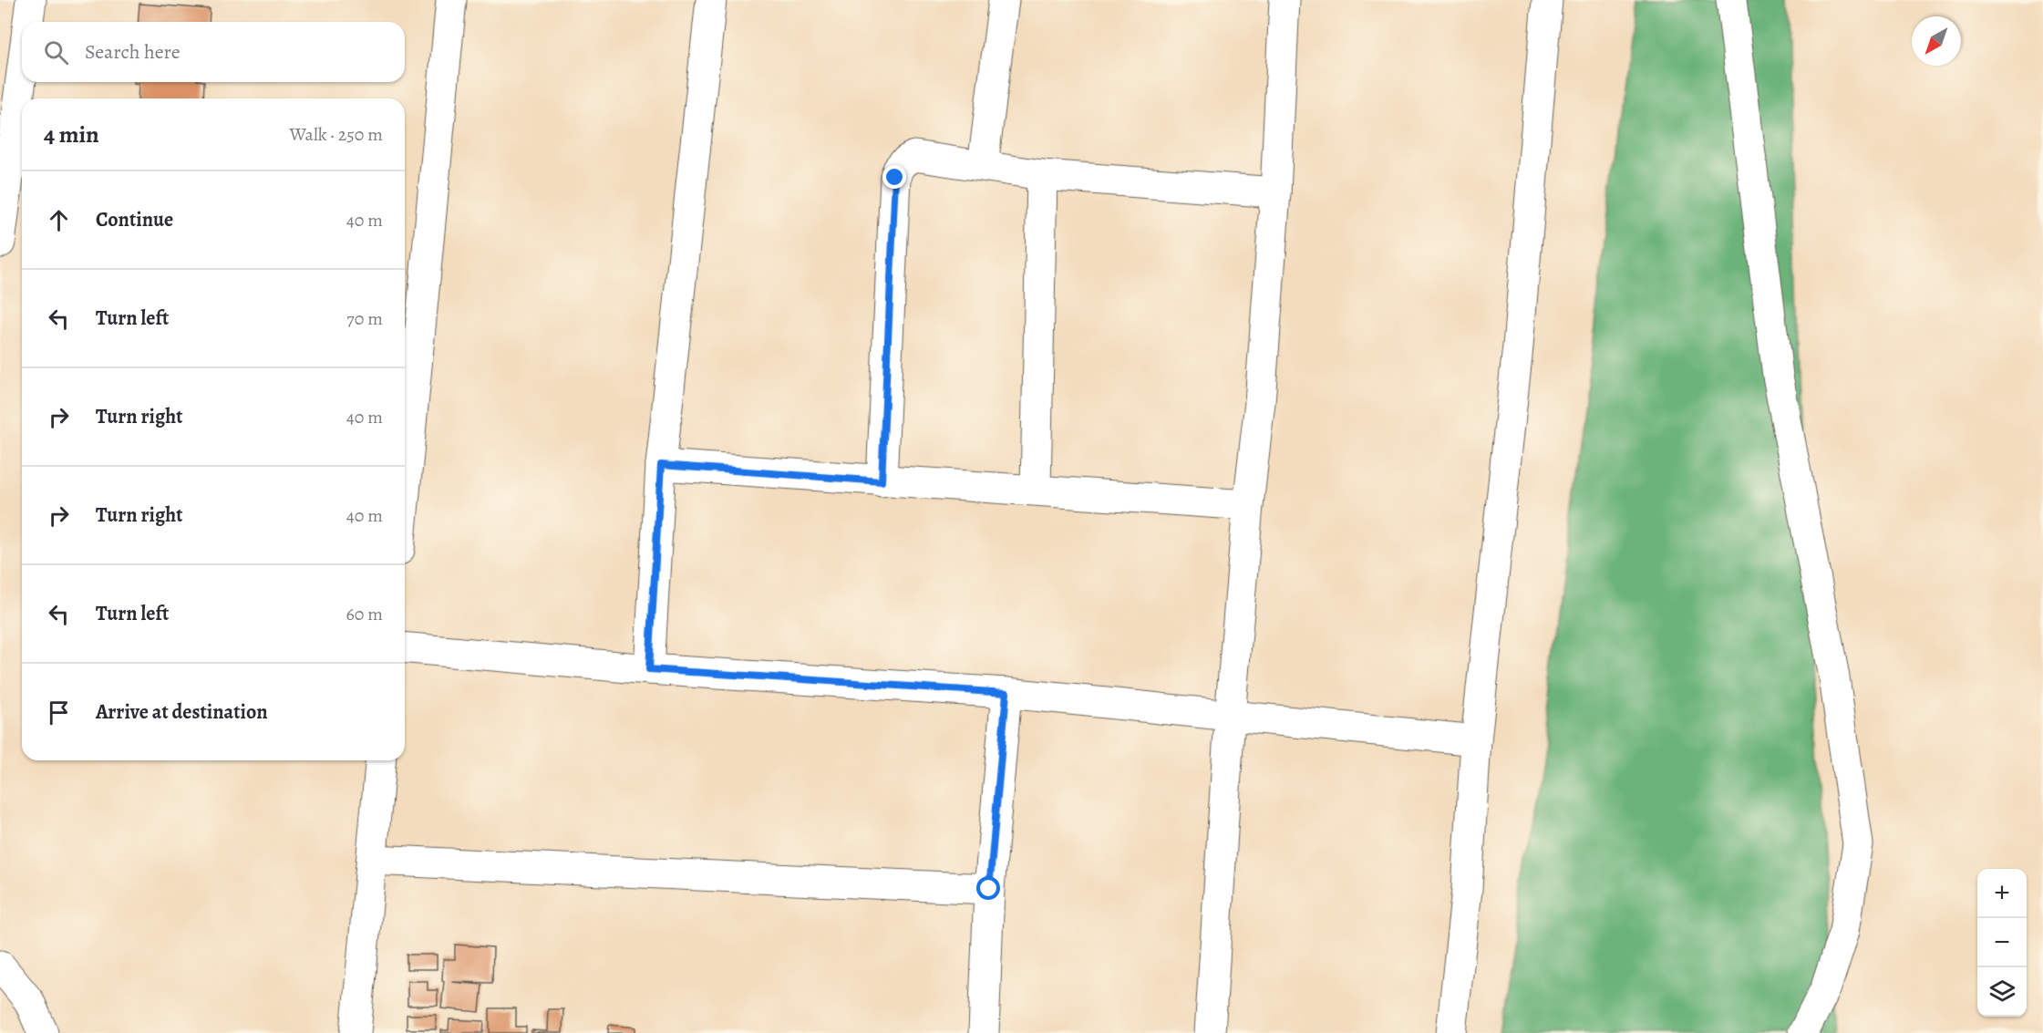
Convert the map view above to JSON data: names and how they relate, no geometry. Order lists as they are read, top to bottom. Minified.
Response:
{"north":"bottom left","page":{"search":"Search here","heading":["4 min","Walk · 250 m"],"list":[["Continue","40 m"],["Turn left","70 m"],["Turn right","40 m"],["Turn right","40 m"],["Turn left","60 m"],"Arrive at destination"],"map_buttons":["+","−"]}}
